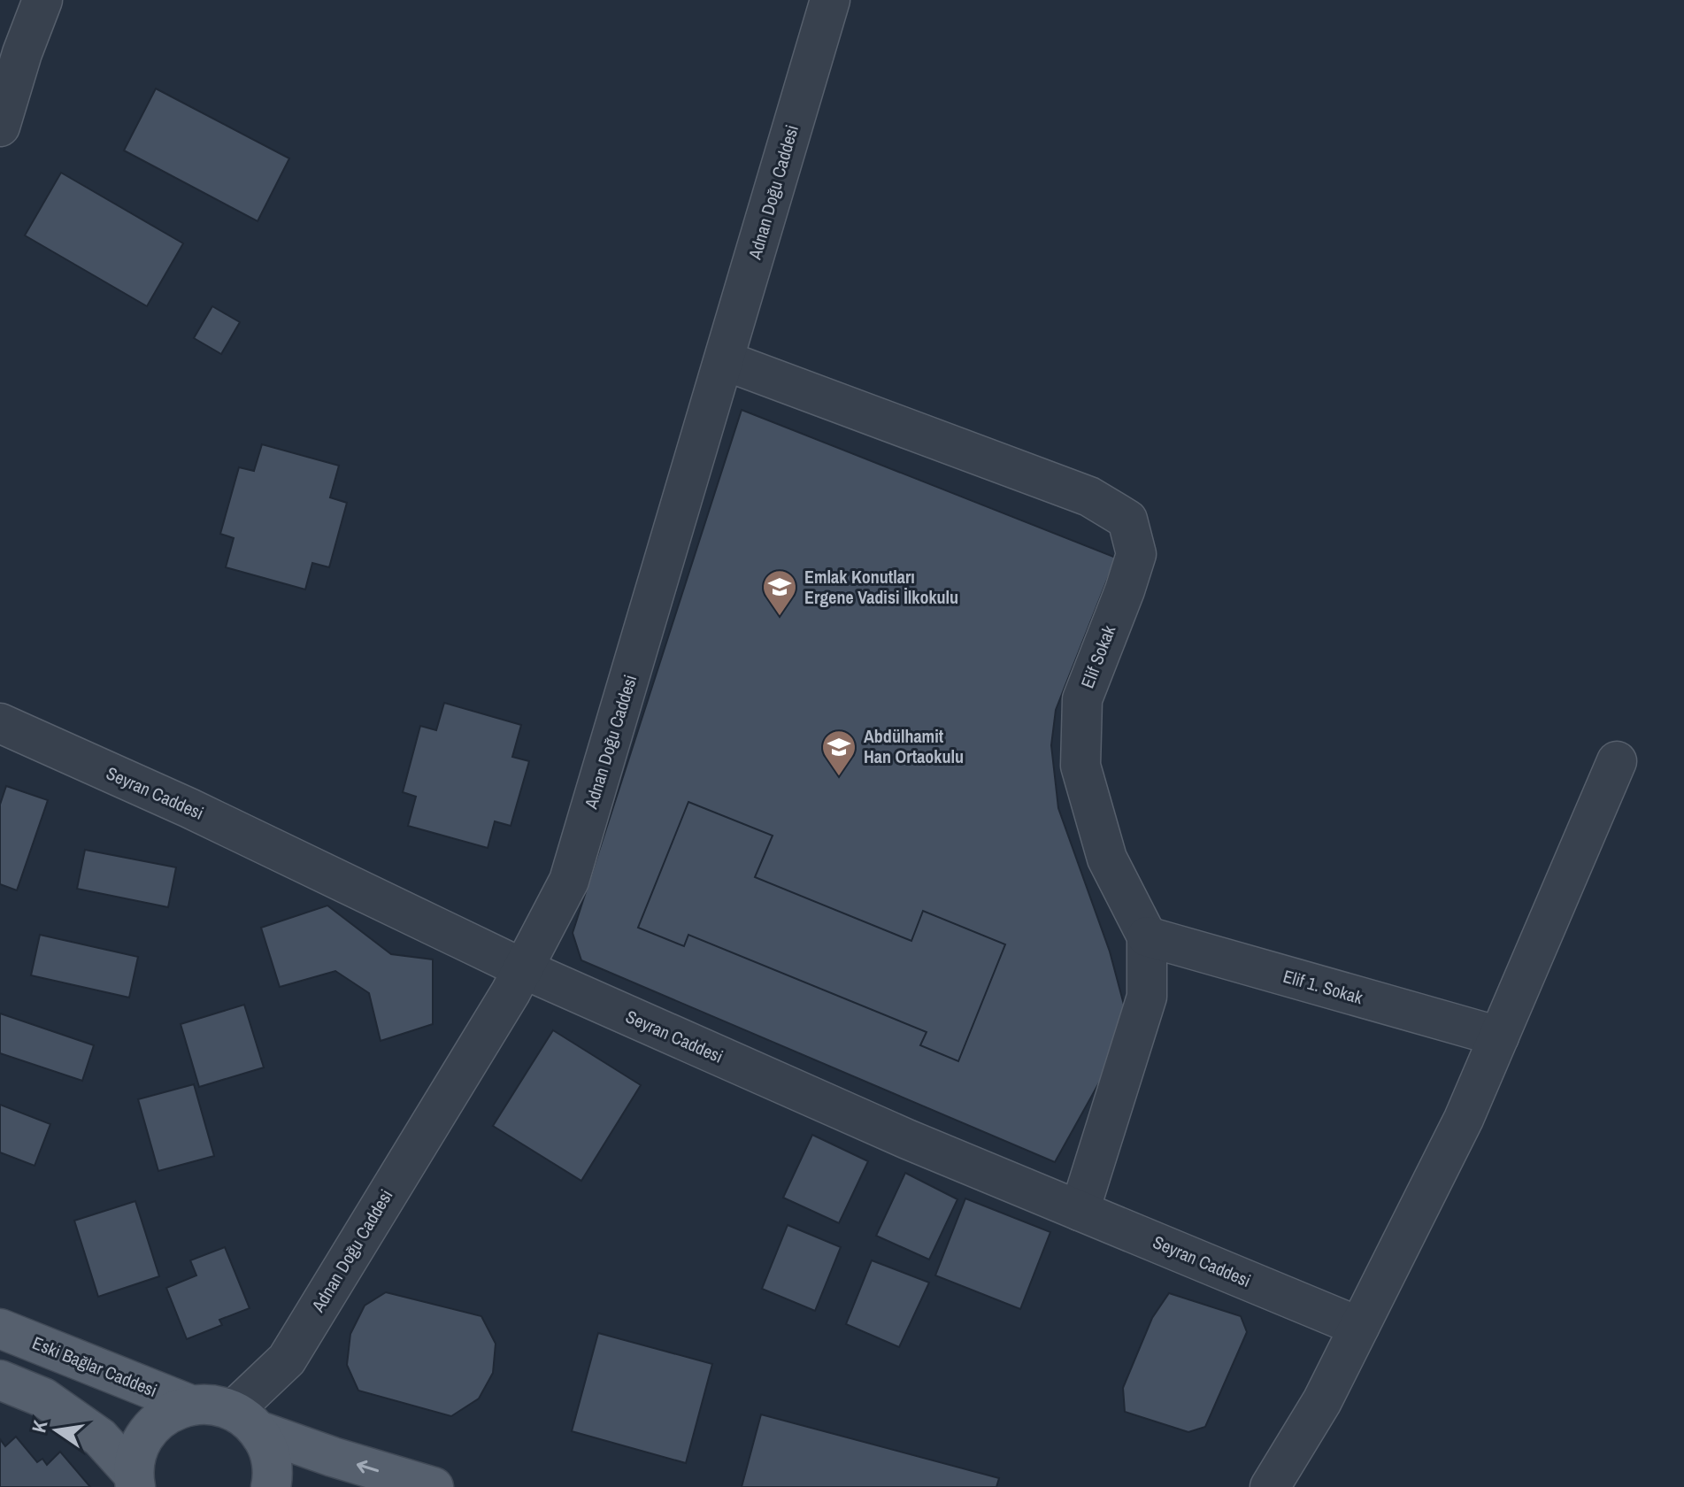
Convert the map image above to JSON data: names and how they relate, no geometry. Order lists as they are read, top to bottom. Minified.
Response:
{"streets":{"main road":["Eski Bağlar Caddesi"],"street":["Adnan Doğu Caddesi","Elif Sokak","Seyran Caddesi","Elif 1. Sokak"]},"crossings":[["Adnan Doğu Caddesi","Elif Sokak"],["Adnan Doğu Caddesi","Seyran Caddesi"],["Elif Sokak","Seyran Caddesi"],["Elif Sokak","Elif 1. Sokak"]],"places":{"school or university":["Emlak Konutları Ergene Vadisi İlkokulu","Abdülhamit Han Ortaokulu"]},"north":"left"}
